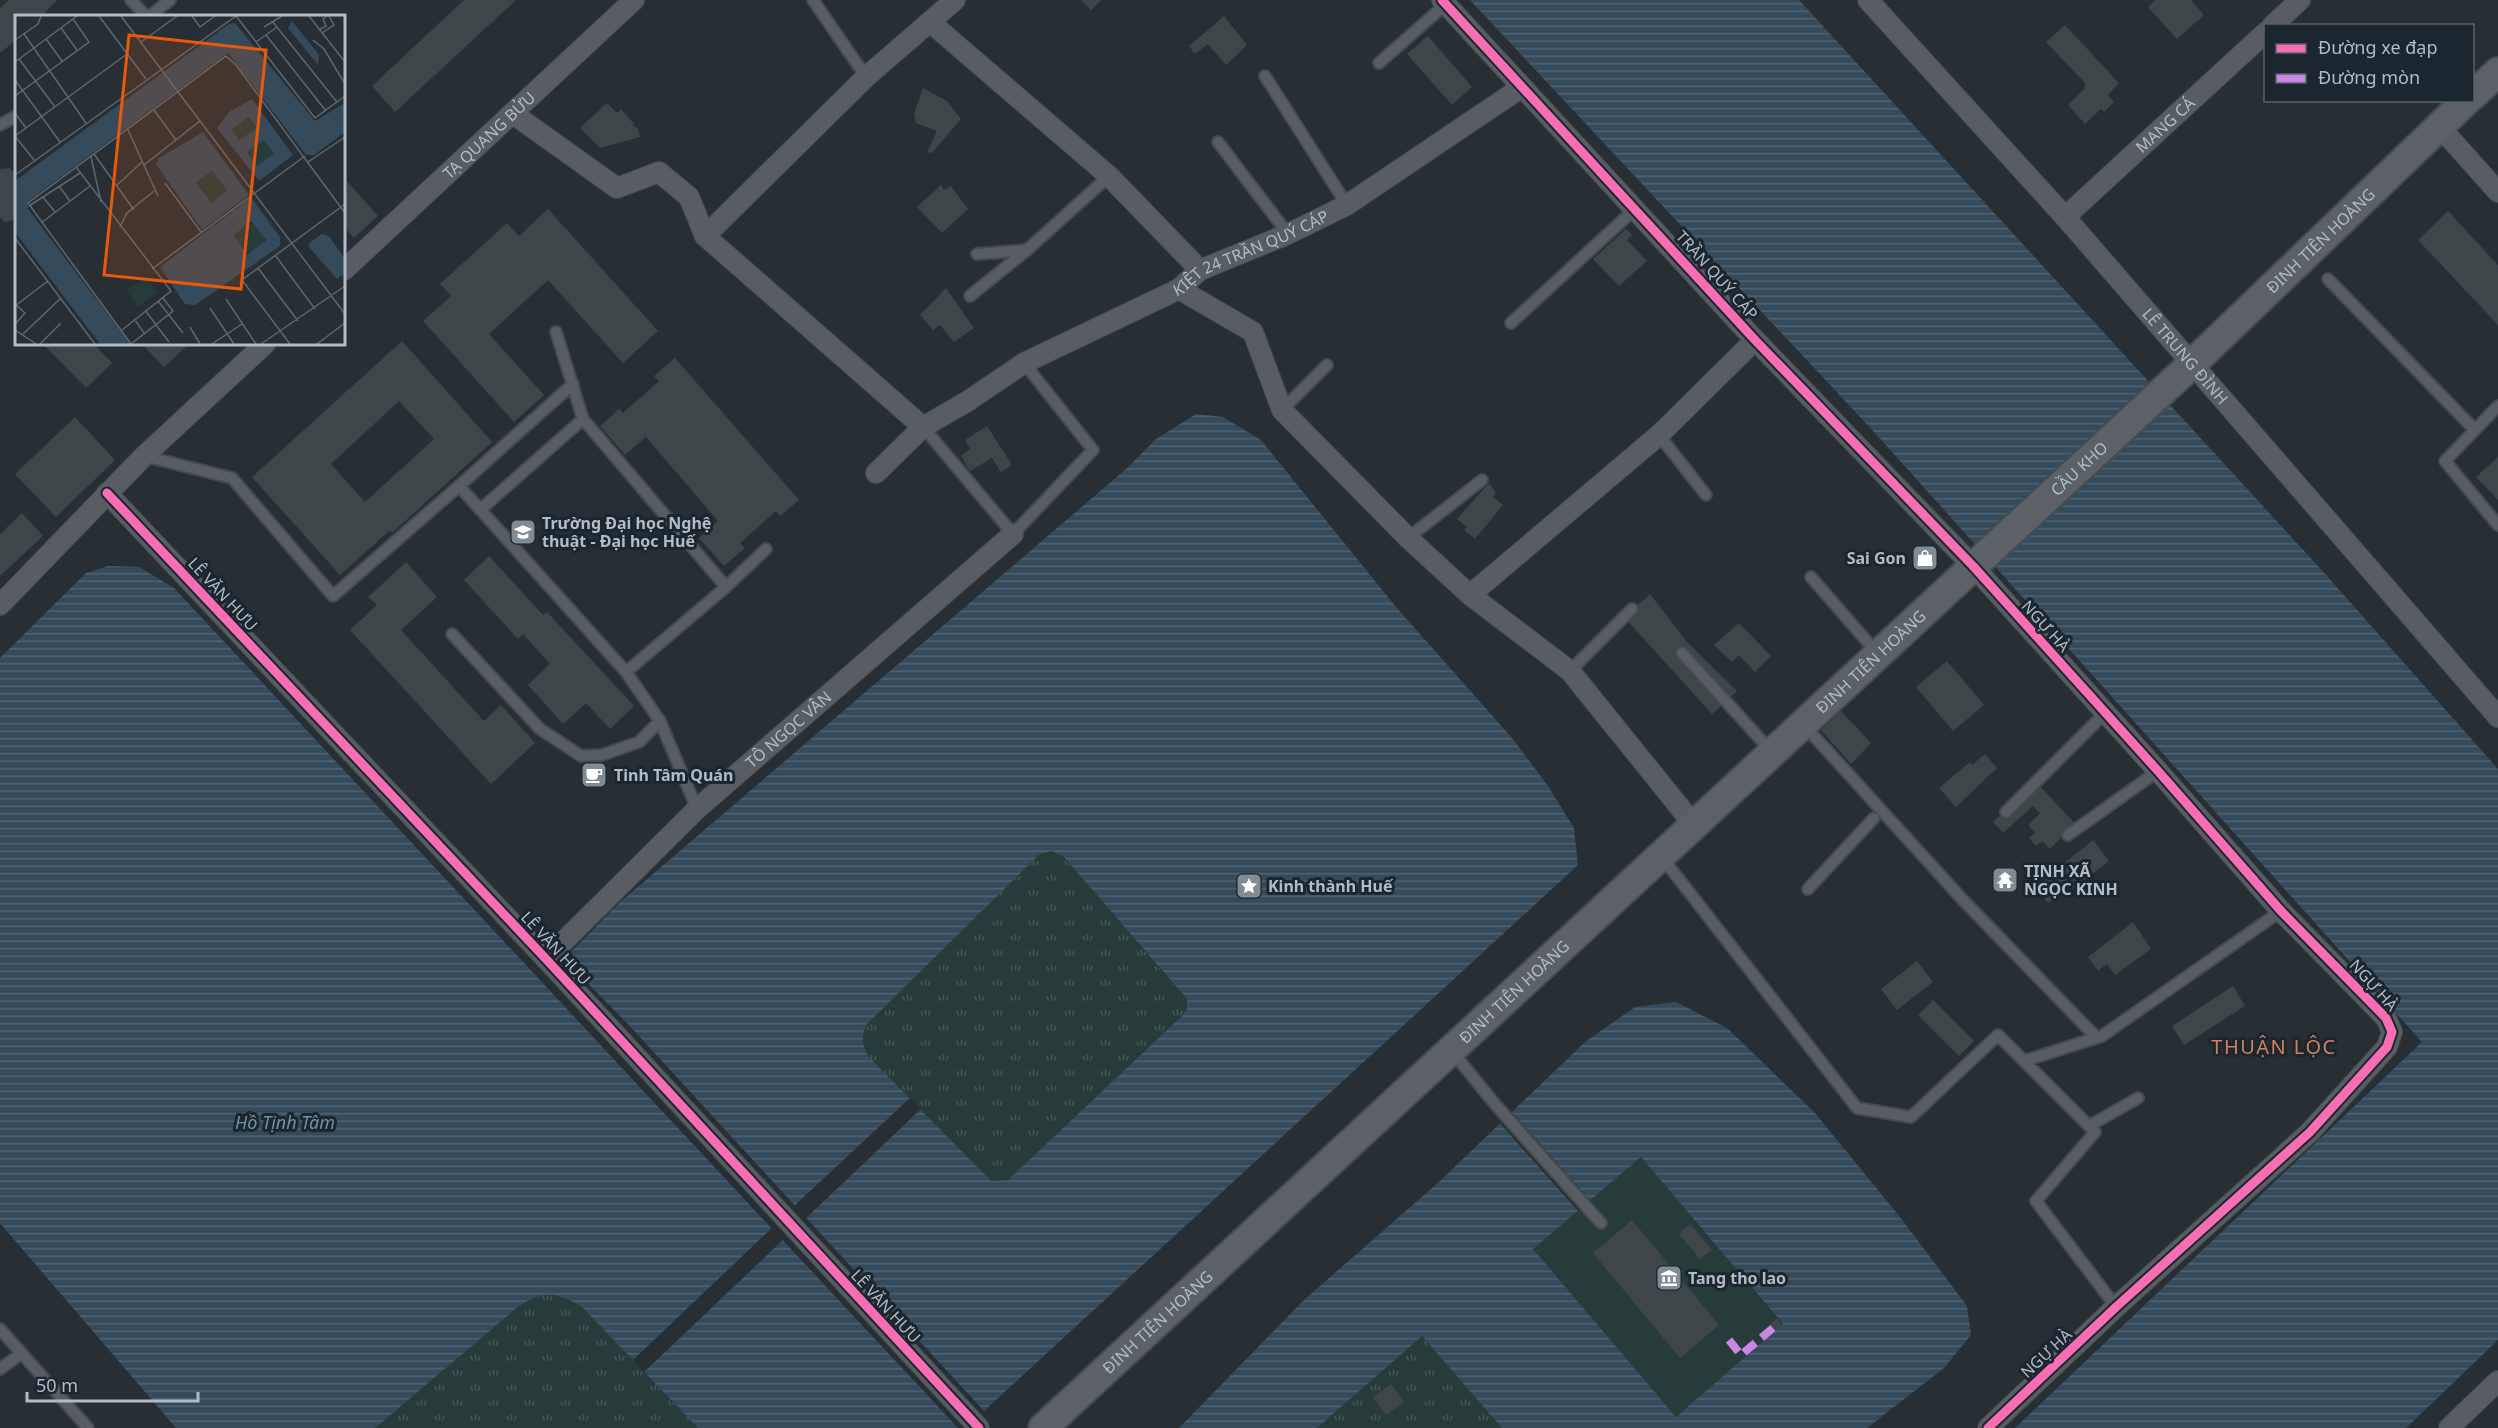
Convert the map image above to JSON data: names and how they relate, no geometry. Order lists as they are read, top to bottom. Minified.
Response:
{"streets":{"main road":["ĐINH TIÊN HOÀNG","CẦU KHO"],"street":["MANG CÁ","TẠ QUANG BỬU","KIỆT 24 TRẦN QUÝ CÁP","TRẦN QUÝ CÁP","LÊ TRUNG ĐÌNH","LÊ VĂN HƯU","NGỰ HÀ","TÔ NGỌC VÂN"]},"crossings":[["MANG CÁ","LÊ TRUNG ĐÌNH"],["ĐINH TIÊN HOÀNG","TRẦN QUÝ CÁP"],["ĐINH TIÊN HOÀNG","LÊ TRUNG ĐÌNH"],["ĐINH TIÊN HOÀNG","CẦU KHO"],["ĐINH TIÊN HOÀNG","NGỰ HÀ"],["KIỆT 24 TRẦN QUÝ CÁP","TRẦN QUÝ CÁP"],["TRẦN QUÝ CÁP","CẦU KHO"],["TRẦN QUÝ CÁP","NGỰ HÀ"],["LÊ TRUNG ĐÌNH","CẦU KHO"],["CẦU KHO","NGỰ HÀ"],["LÊ VĂN HƯU","TÔ NGỌC VÂN"]],"districts":["THUẬN LỘC"],"water":["Hồ Tịnh Tâm"],"places":{"school or university":["Trường Đại học Nghệ thuật - Đại học Huế"],"shop":["Sai Gon"],"cafe":["Tinh Tâm Quán"],"temple":["TỊNH XÃ NGỌC KINH"],"place":["Kinh thành Huế"],"museum":["Tang tho lao"]},"legend":["Đường xe đạp","Đường mòn"],"scale_bar":"50 m"}
